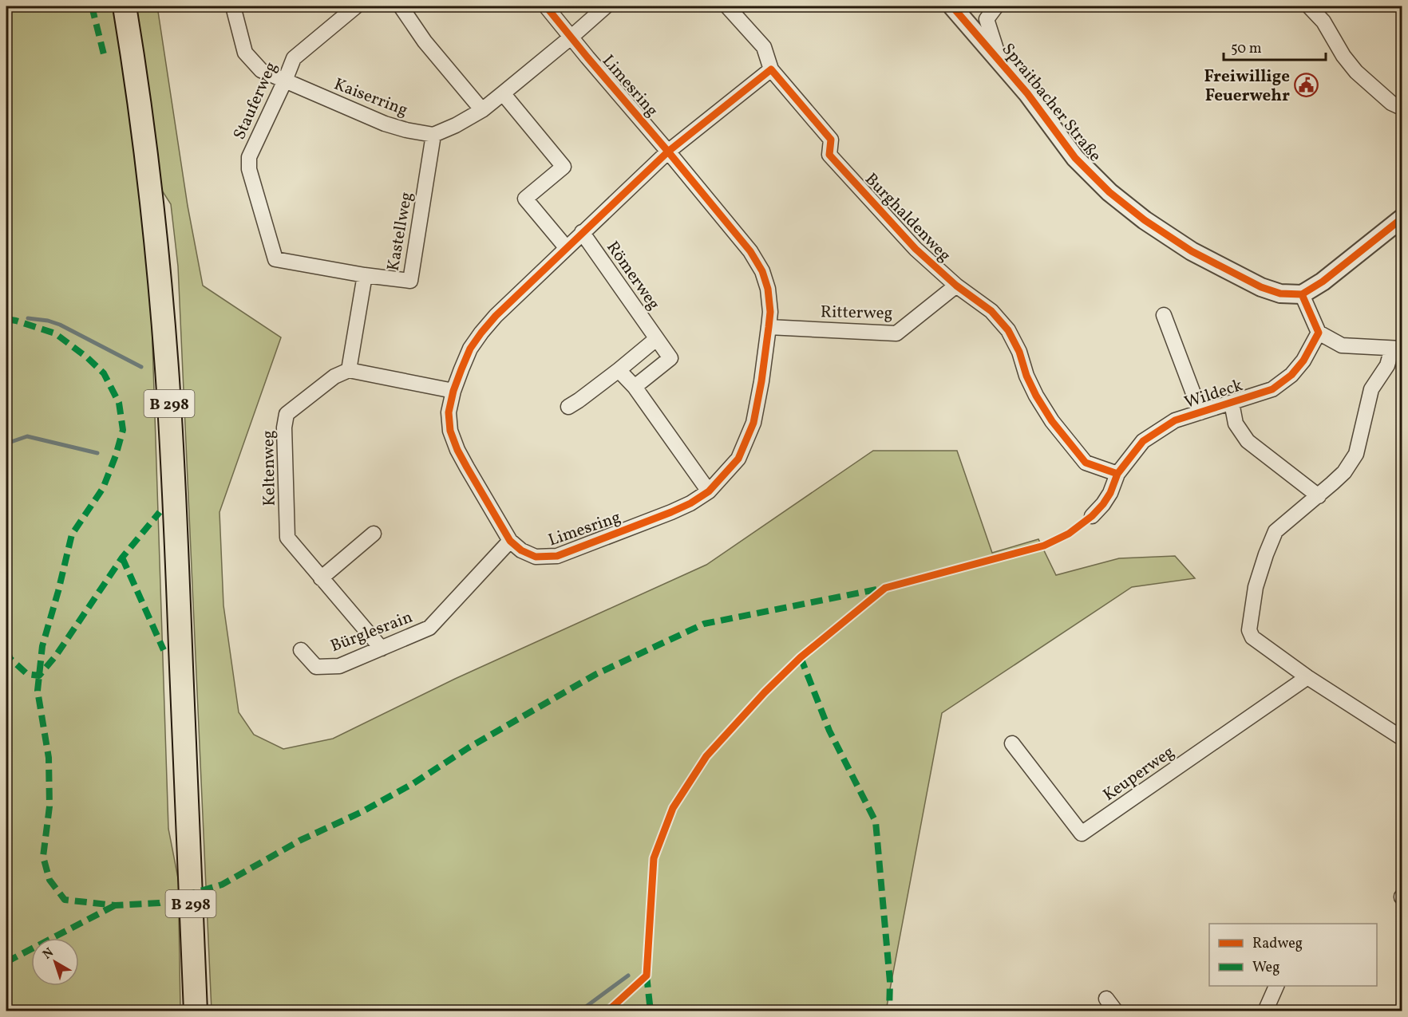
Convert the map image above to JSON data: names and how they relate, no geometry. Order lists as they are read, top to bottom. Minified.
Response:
{"streets":{"main road":["B 298"],"street":["Limesring","Kaiserring","Stauferweg","Spraitbacher Straße","Burghaldenweg","Kastellweg","Römerweg","Ritterweg","Wildeck","Keltenweg","Bürglesrain","Keuperweg"]},"crossings":[["Limesring","Römerweg"],["Limesring","Ritterweg"],["Limesring","Bürglesrain"],["Kaiserring","Stauferweg"],["Kaiserring","Kastellweg"],["Stauferweg","Kastellweg"],["Burghaldenweg","Ritterweg"],["Burghaldenweg","Wildeck"],["Kastellweg","Keltenweg"],["Keltenweg","Bürglesrain"]],"places":{"public building":["Freiwillige Feuerwehr"]},"legend":["Radweg","Weg"],"scale_bar":"50 m","north":"top left"}
